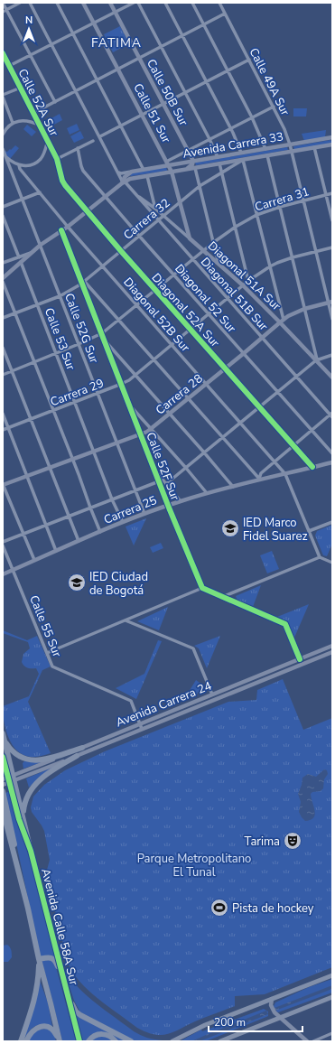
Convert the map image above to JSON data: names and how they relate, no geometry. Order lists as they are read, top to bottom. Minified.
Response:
{"streets":{"highway":["Avenida Calle 58A Sur"],"main road":["Calle 50B Sur","Calle 51 Sur","Avenida Carrera 33","Diagonal 51A Sur","Carrera 28","Calle 52F Sur","Carrera 25","Avenida Carrera 24"],"street":["Calle 49A Sur","Calle 52A Sur","Carrera 31","Carrera 32","Diagonal 51B Sur","Diagonal 52 Sur","Diagonal 52A Sur","Diagonal 52B Sur","Calle 52G Sur","Calle 53 Sur","Carrera 29","Calle 55 Sur"]},"crossings":[["Calle 49A Sur","Avenida Carrera 33"],["Calle 49A Sur","Carrera 31"],["Calle 49A Sur","Carrera 29"],["Calle 49A Sur","Carrera 28"],["Calle 50B Sur","Avenida Carrera 33"],["Calle 52A Sur","Diagonal 52A Sur"],["Calle 51 Sur","Avenida Carrera 33"],["Calle 51 Sur","Carrera 32"],["Calle 51 Sur","Diagonal 51A Sur"],["Avenida Carrera 33","Carrera 32"],["Avenida Carrera 33","Diagonal 51B Sur"],["Avenida Carrera 33","Diagonal 52 Sur"],["Avenida Carrera 33","Diagonal 52A Sur"],["Avenida Carrera 33","Diagonal 52B Sur"],["Avenida Carrera 33","Calle 52G Sur"],["Avenida Carrera 33","Calle 53 Sur"],["Avenida Carrera 33","Calle 52F Sur"],["Carrera 31","Diagonal 51A Sur"],["Carrera 31","Diagonal 51B Sur"],["Carrera 31","Diagonal 52 Sur"],["Carrera 31","Diagonal 52A Sur"],["Carrera 31","Diagonal 52B Sur"],["Carrera 31","Calle 52G Sur"],["Carrera 31","Calle 53 Sur"],["Carrera 31","Calle 52F Sur"],["Carrera 32","Diagonal 51A Sur"],["Carrera 32","Diagonal 51B Sur"],["Carrera 32","Diagonal 52 Sur"],["Carrera 32","Diagonal 52A Sur"],["Carrera 32","Diagonal 52B Sur"],["Carrera 32","Calle 52G Sur"],["Carrera 32","Calle 53 Sur"],["Carrera 32","Calle 52F Sur"],["Diagonal 51A Sur","Diagonal 51B Sur"],["Diagonal 51A Sur","Carrera 29"],["Diagonal 51A Sur","Carrera 28"],["Diagonal 51B Sur","Carrera 29"],["Diagonal 51B Sur","Carrera 28"],["Diagonal 52 Sur","Carrera 29"],["Diagonal 52 Sur","Carrera 28"],["Diagonal 52A Sur","Carrera 29"],["Diagonal 52A Sur","Carrera 28"],["Diagonal 52A Sur","Carrera 25"],["Diagonal 52B Sur","Carrera 29"],["Diagonal 52B Sur","Carrera 28"],["Diagonal 52B Sur","Carrera 25"],["Calle 52G Sur","Carrera 29"],["Calle 52G Sur","Carrera 28"],["Calle 52G Sur","Carrera 25"],["Calle 53 Sur","Carrera 29"],["Calle 53 Sur","Carrera 28"],["Calle 53 Sur","Carrera 25"],["Carrera 29","Calle 52F Sur"],["Carrera 28","Calle 52F Sur"],["Calle 52F Sur","Carrera 25"],["Carrera 25","Calle 55 Sur"],["Calle 55 Sur","Avenida Carrera 24"],["Avenida Carrera 24","Avenida Calle 58A Sur"]],"districts":["FATIMA"],"parks":["Parque Metropolitano El Tunal"],"places":{"school or university":["IED Marco Fidel Suarez","IED Ciudad de Bogotá"],"theatre":["Tarima"],"sports":["Pista de hockey"]},"scale_bar":"200 m","north":"top"}
